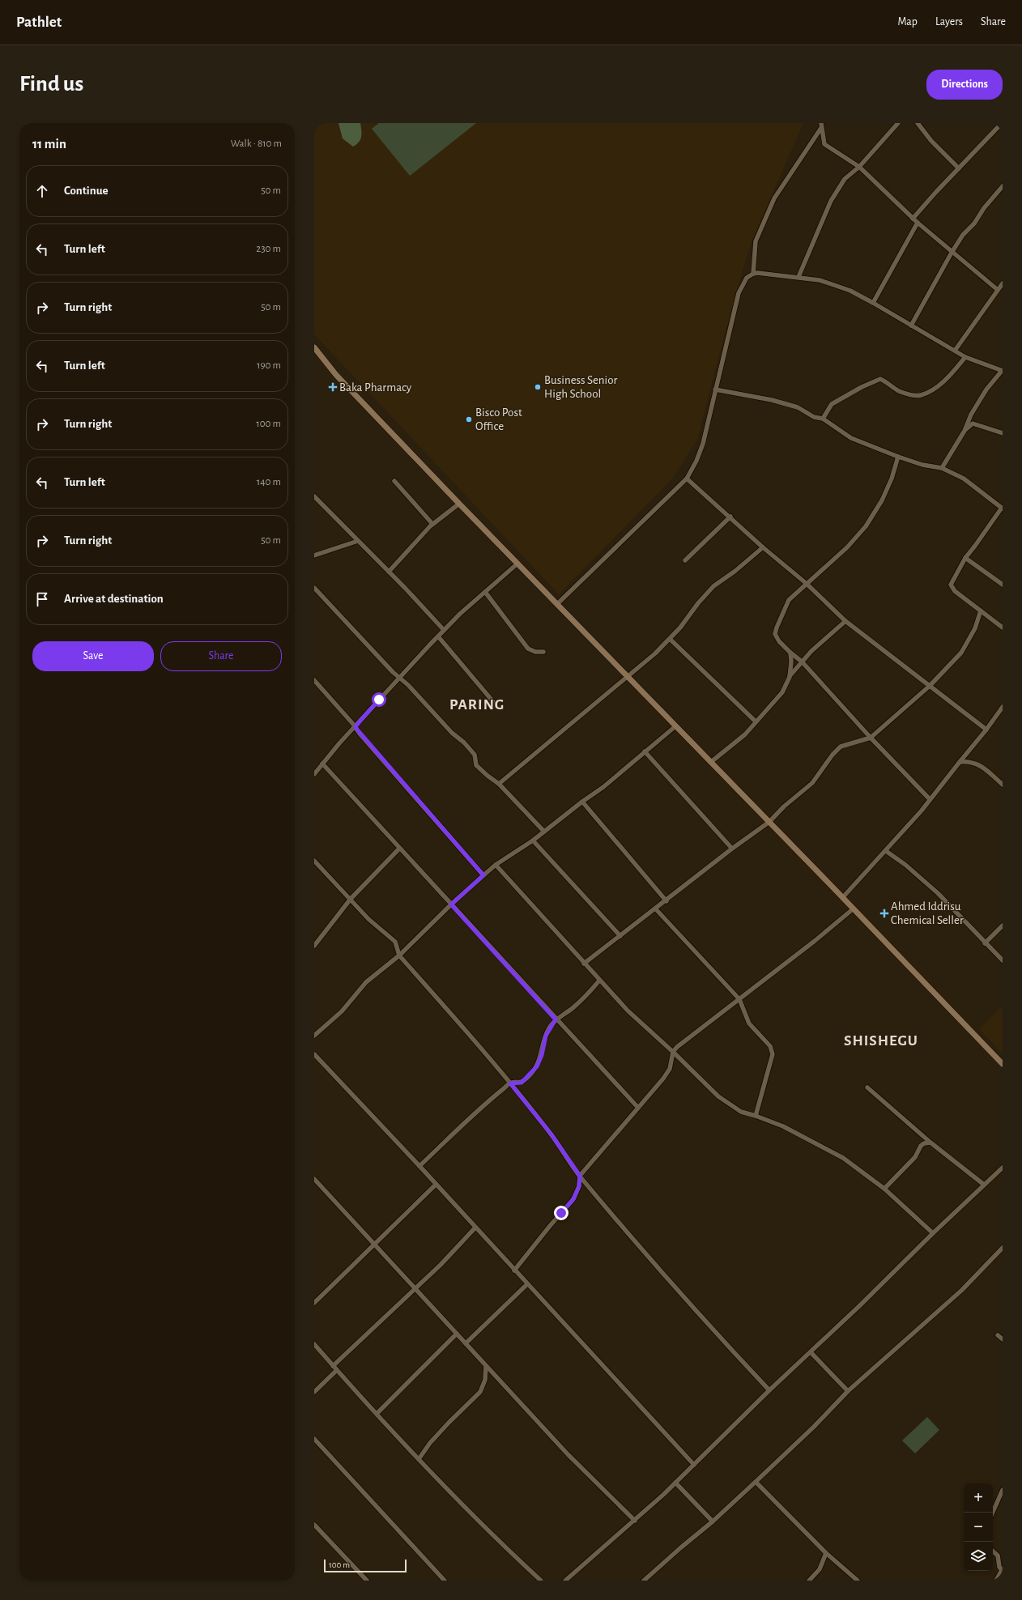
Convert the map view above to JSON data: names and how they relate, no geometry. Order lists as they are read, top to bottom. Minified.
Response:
{"districts":["PARING","SHISHEGU"],"places":{"health":["Baka Pharmacy","Ahmed Iddrisu Chemical Seller"],"other":["Business Senior High School","Bisco Post Office"]},"scale_bar":"100 m","page":{"header":"Pathlet","nav":["Map","Layers","Share"],"buttons":["Directions",["Save","Share"]],"title":"Find us","heading":["11 min","Walk · 810 m"],"list":[["Continue","50 m"],["Turn left","230 m"],["Turn right","50 m"],["Turn left","190 m"],["Turn right","100 m"],["Turn left","140 m"],["Turn right","50 m"],"Arrive at destination"],"map_buttons":["+","−"],"scale":"100 m"}}
